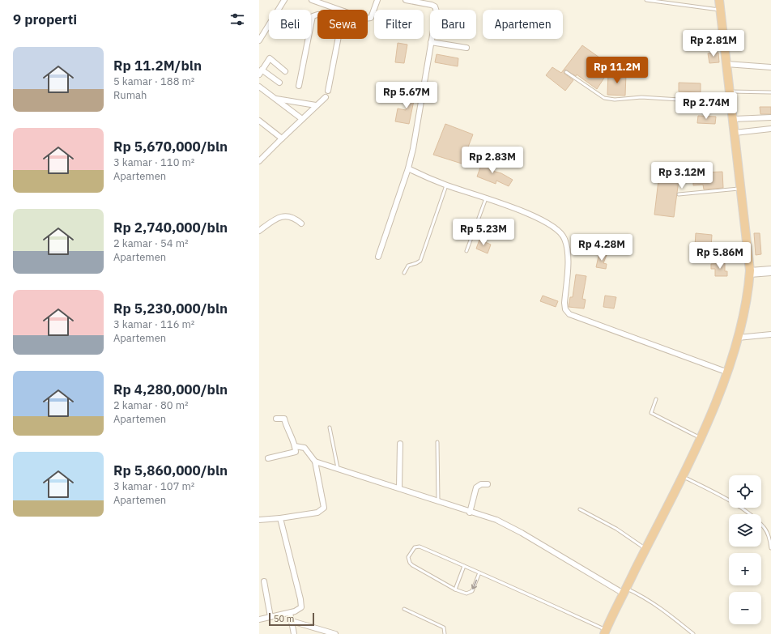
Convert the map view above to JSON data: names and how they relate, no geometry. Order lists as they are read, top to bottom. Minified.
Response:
{"scale_bar":"50 m","page":{"heading":"9 properti","chip":["Beli","Sewa","Filter","Baru","Apartemen"],"price":["Rp 2.81M","Rp 11.2M","Rp 5.67M","Rp 2.74M","Rp 2.83M","Rp 3.12M","Rp 5.23M","Rp 4.28M","Rp 5.86M"],"list":[{"name":"Rp 11.2M/bln","note":"5 kamar · 188 m² · Rumah"},{"name":"Rp 5,670,000/bln","note":"3 kamar · 110 m² · Apartemen"},{"name":"Rp 2,740,000/bln","note":"2 kamar · 54 m² · Apartemen"},{"name":"Rp 5,230,000/bln","note":"3 kamar · 116 m² · Apartemen"},{"name":"Rp 4,280,000/bln","note":"2 kamar · 80 m² · Apartemen"},{"name":"Rp 5,860,000/bln","note":"3 kamar · 107 m² · Apartemen"}],"map_buttons":["+","−"],"scale":"50 m"}}
